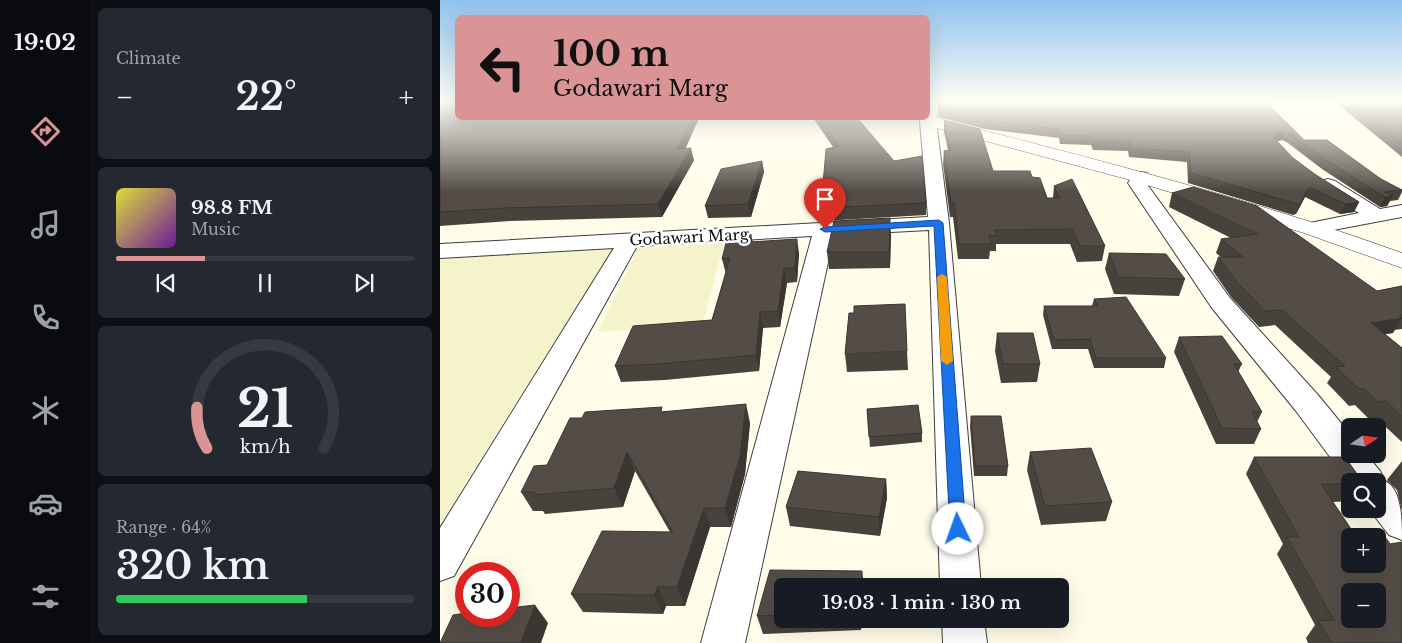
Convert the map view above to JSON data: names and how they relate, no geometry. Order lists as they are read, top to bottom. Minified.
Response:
{"streets":{"street":["Godawari Marg"]},"north":"right","page":{"tabs":"19:02","tile":["Climate",["Range · 64%","320 km"]],"turn":["100 m","Godawari Marg"],"heat":["−","22°","+"],"song":["98.8 FM","Music"],"map_buttons":["+","−"],"limit":"30","trip":"19:03 · 1 min · 130 m","gauge":["21","km/h"]}}
